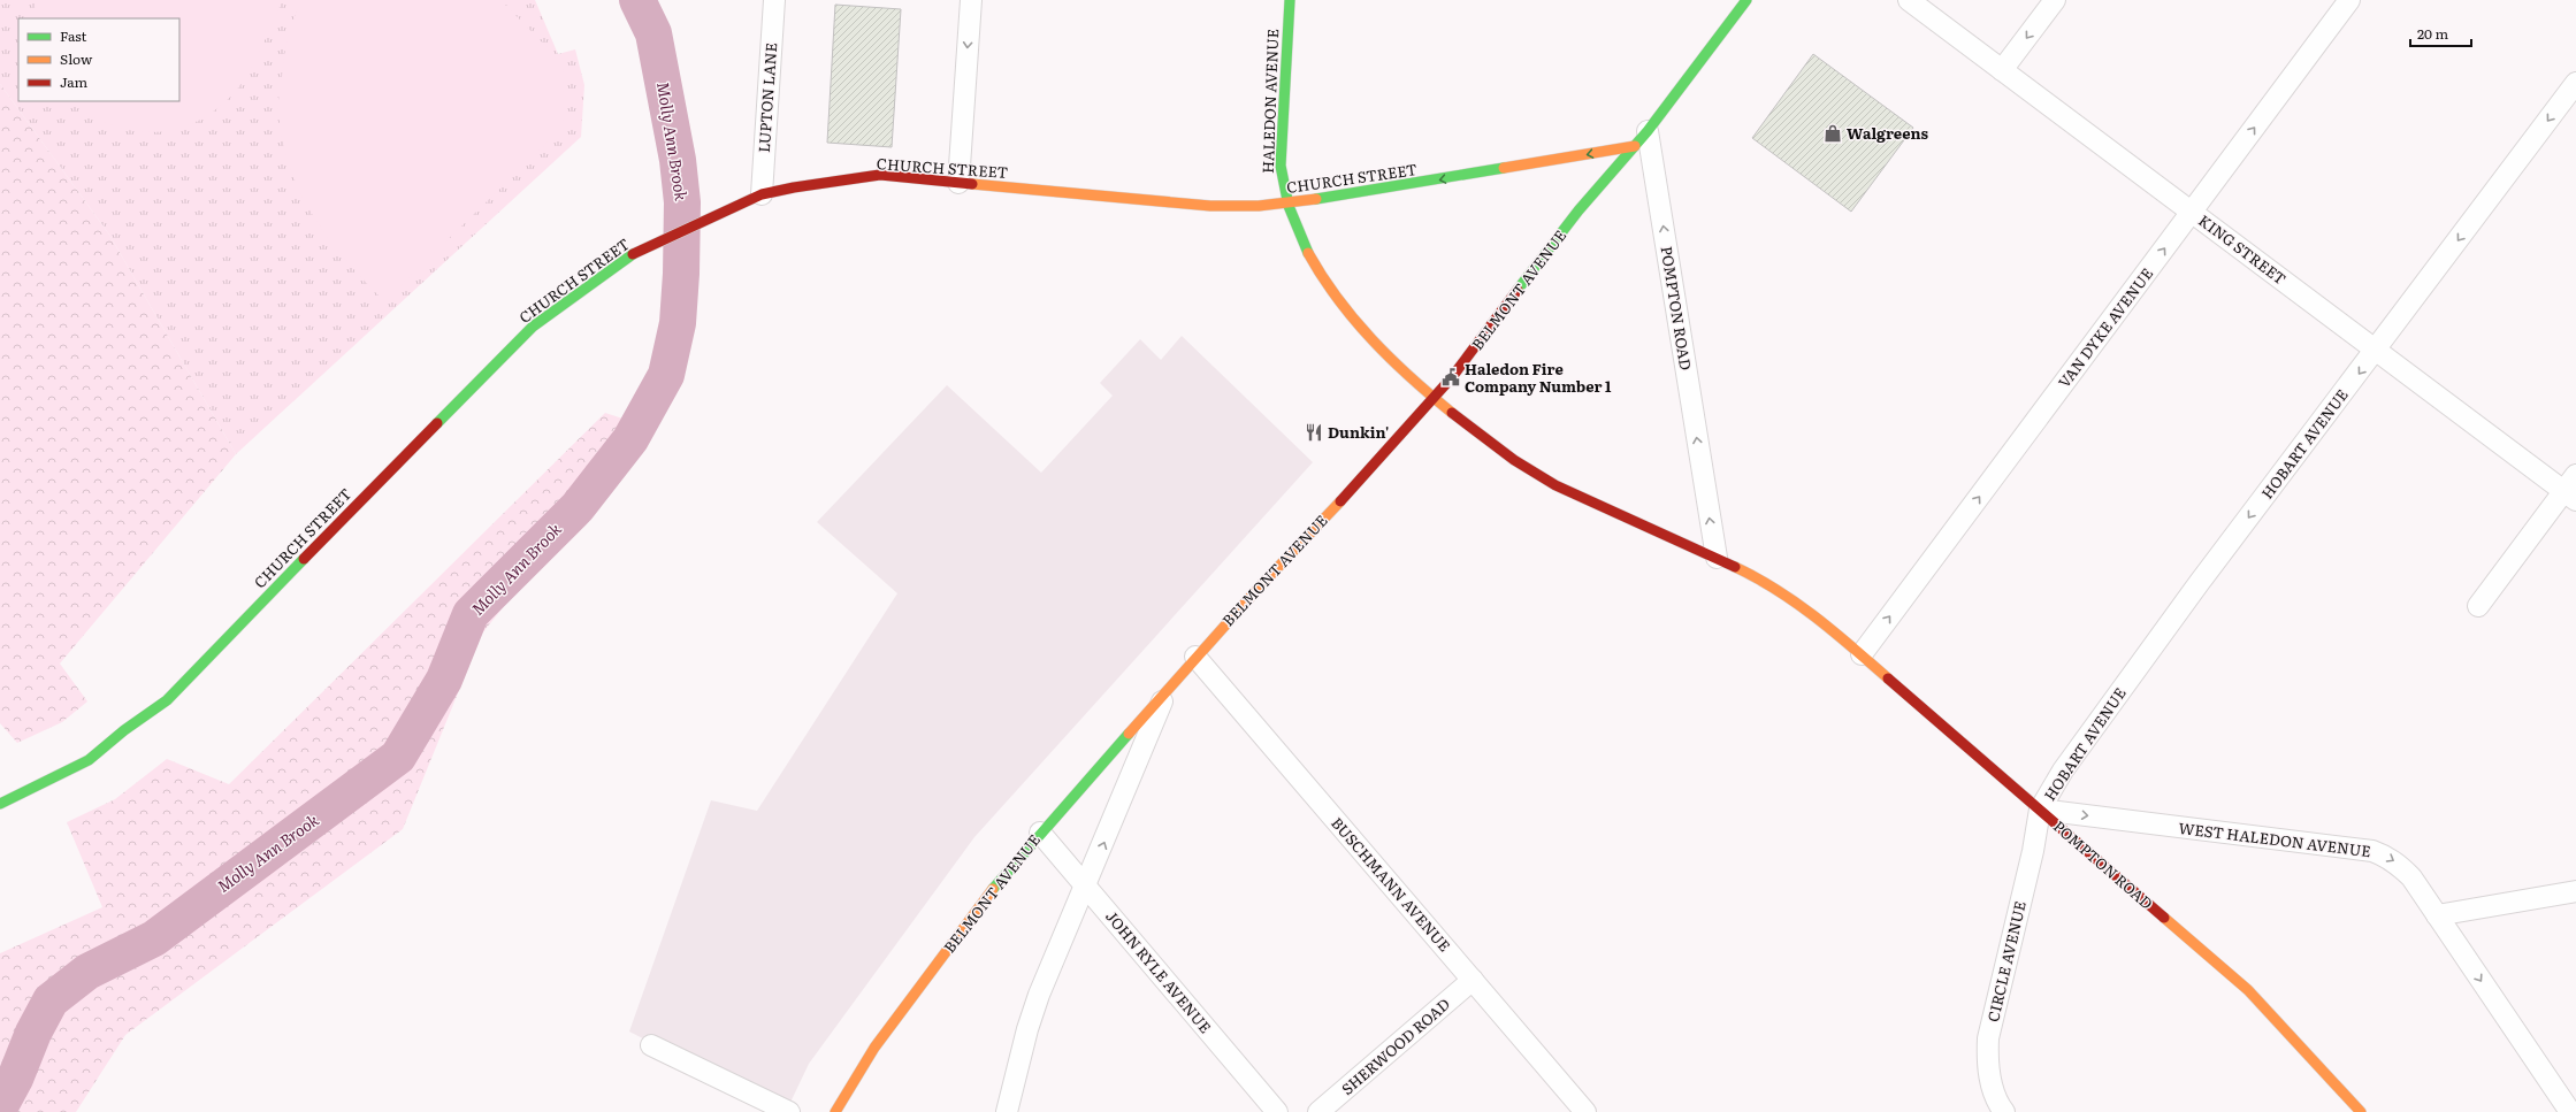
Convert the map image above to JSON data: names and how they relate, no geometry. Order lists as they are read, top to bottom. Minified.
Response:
{"streets":{"main road":["HALEDON AVENUE","CHURCH STREET","BELMONT AVENUE","POMPTON ROAD"],"street":["LUPTON LANE","KING STREET","VAN DYKE AVENUE","HOBART AVENUE","WEST HALEDON AVENUE","BUSCHMANN AVENUE","CIRCLE AVENUE","JOHN RYLE AVENUE","SHERWOOD ROAD"]},"crossings":[["LUPTON LANE","CHURCH STREET"],["HALEDON AVENUE","CHURCH STREET"],["HALEDON AVENUE","BELMONT AVENUE"],["CHURCH STREET","BELMONT AVENUE"],["CHURCH STREET","POMPTON ROAD"],["KING STREET","VAN DYKE AVENUE"],["KING STREET","HOBART AVENUE"],["BELMONT AVENUE","POMPTON ROAD"],["BELMONT AVENUE","BUSCHMANN AVENUE"],["BELMONT AVENUE","JOHN RYLE AVENUE"],["POMPTON ROAD","VAN DYKE AVENUE"],["POMPTON ROAD","HOBART AVENUE"],["POMPTON ROAD","WEST HALEDON AVENUE"],["POMPTON ROAD","CIRCLE AVENUE"],["HOBART AVENUE","WEST HALEDON AVENUE"],["HOBART AVENUE","CIRCLE AVENUE"],["WEST HALEDON AVENUE","CIRCLE AVENUE"],["BUSCHMANN AVENUE","SHERWOOD ROAD"]],"one_way":["VAN DYKE AVENUE","HOBART AVENUE","WEST HALEDON AVENUE"],"water":["Molly Ann Brook"],"places":{"shop":["Walgreens"],"public building":["Haledon Fire Company Number 1"],"restaurant":["Dunkin'"]},"legend":["Fast","Slow","Jam"],"scale_bar":"20 m"}
